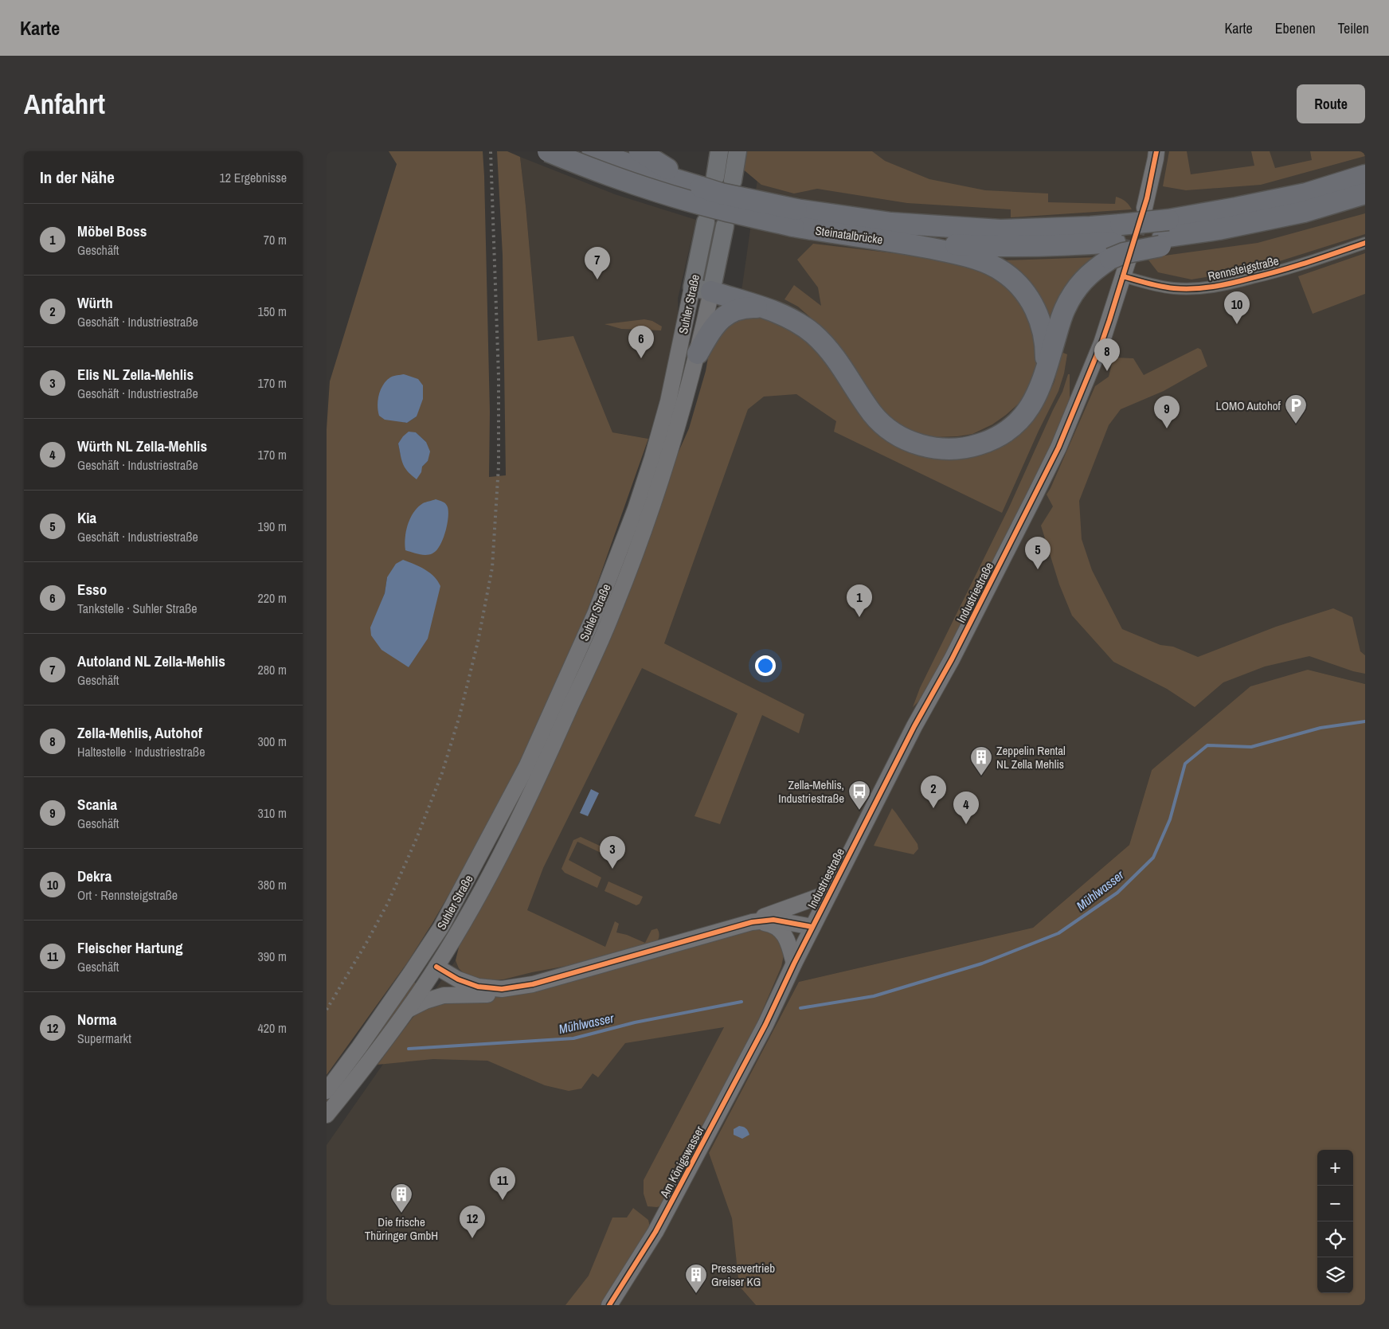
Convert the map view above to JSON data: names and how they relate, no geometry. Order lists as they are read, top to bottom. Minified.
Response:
{"streets":{"highway":["Steinatalbrücke"],"main road":["Suhler Straße"],"street":["Rennsteigstraße","Industriestraße","Am Königswasser"]},"crossings":[["Rennsteigstraße","Industriestraße"],["Suhler Straße","Industriestraße"],["Industriestraße","Am Königswasser"]],"water":["Mühlwasser"],"places":{"parking":["LOMO Autohof"],"building":["Zeppelin Rental NL Zella Mehlis","Die frische Thüringer GmbH","Pressevertrieb Greiser KG"],"bus stop":["Zella-Mehlis, Industriestraße"]},"page":{"header":"Karte","nav":["Karte","Ebenen","Teilen"],"buttons":"Route","title":"Anfahrt","heading":["In der Nähe","12 Ergebnisse"],"list":[{"mark":"1","name":"Möbel Boss","note":"Geschäft","value":"70 m"},{"mark":"2","name":"Würth","note":"Geschäft · Industriestraße","value":"150 m"},{"mark":"3","name":"Elis NL Zella-Mehlis","note":"Geschäft · Industriestraße","value":"170 m"},{"mark":"4","name":"Würth NL Zella-Mehlis","note":"Geschäft · Industriestraße","value":"170 m"},{"mark":"5","name":"Kia","note":"Geschäft · Industriestraße","value":"190 m"},{"mark":"6","name":"Esso","note":"Tankstelle · Suhler Straße","value":"220 m"},{"mark":"7","name":"Autoland NL Zella-Mehlis","note":"Geschäft","value":"280 m"},{"mark":"8","name":"Zella-Mehlis, Autohof","note":"Haltestelle · Industriestraße","value":"300 m"},{"mark":"9","name":"Scania","note":"Geschäft","value":"310 m"},{"mark":"10","name":"Dekra","note":"Ort · Rennsteigstraße","value":"380 m"},{"mark":"11","name":"Fleischer Hartung","note":"Geschäft","value":"390 m"},{"mark":"12","name":"Norma","note":"Supermarkt","value":"420 m"}],"pins":["7","10","6","8","9","5","1","2","4","3","11","12"],"map_buttons":["+","−"]}}
